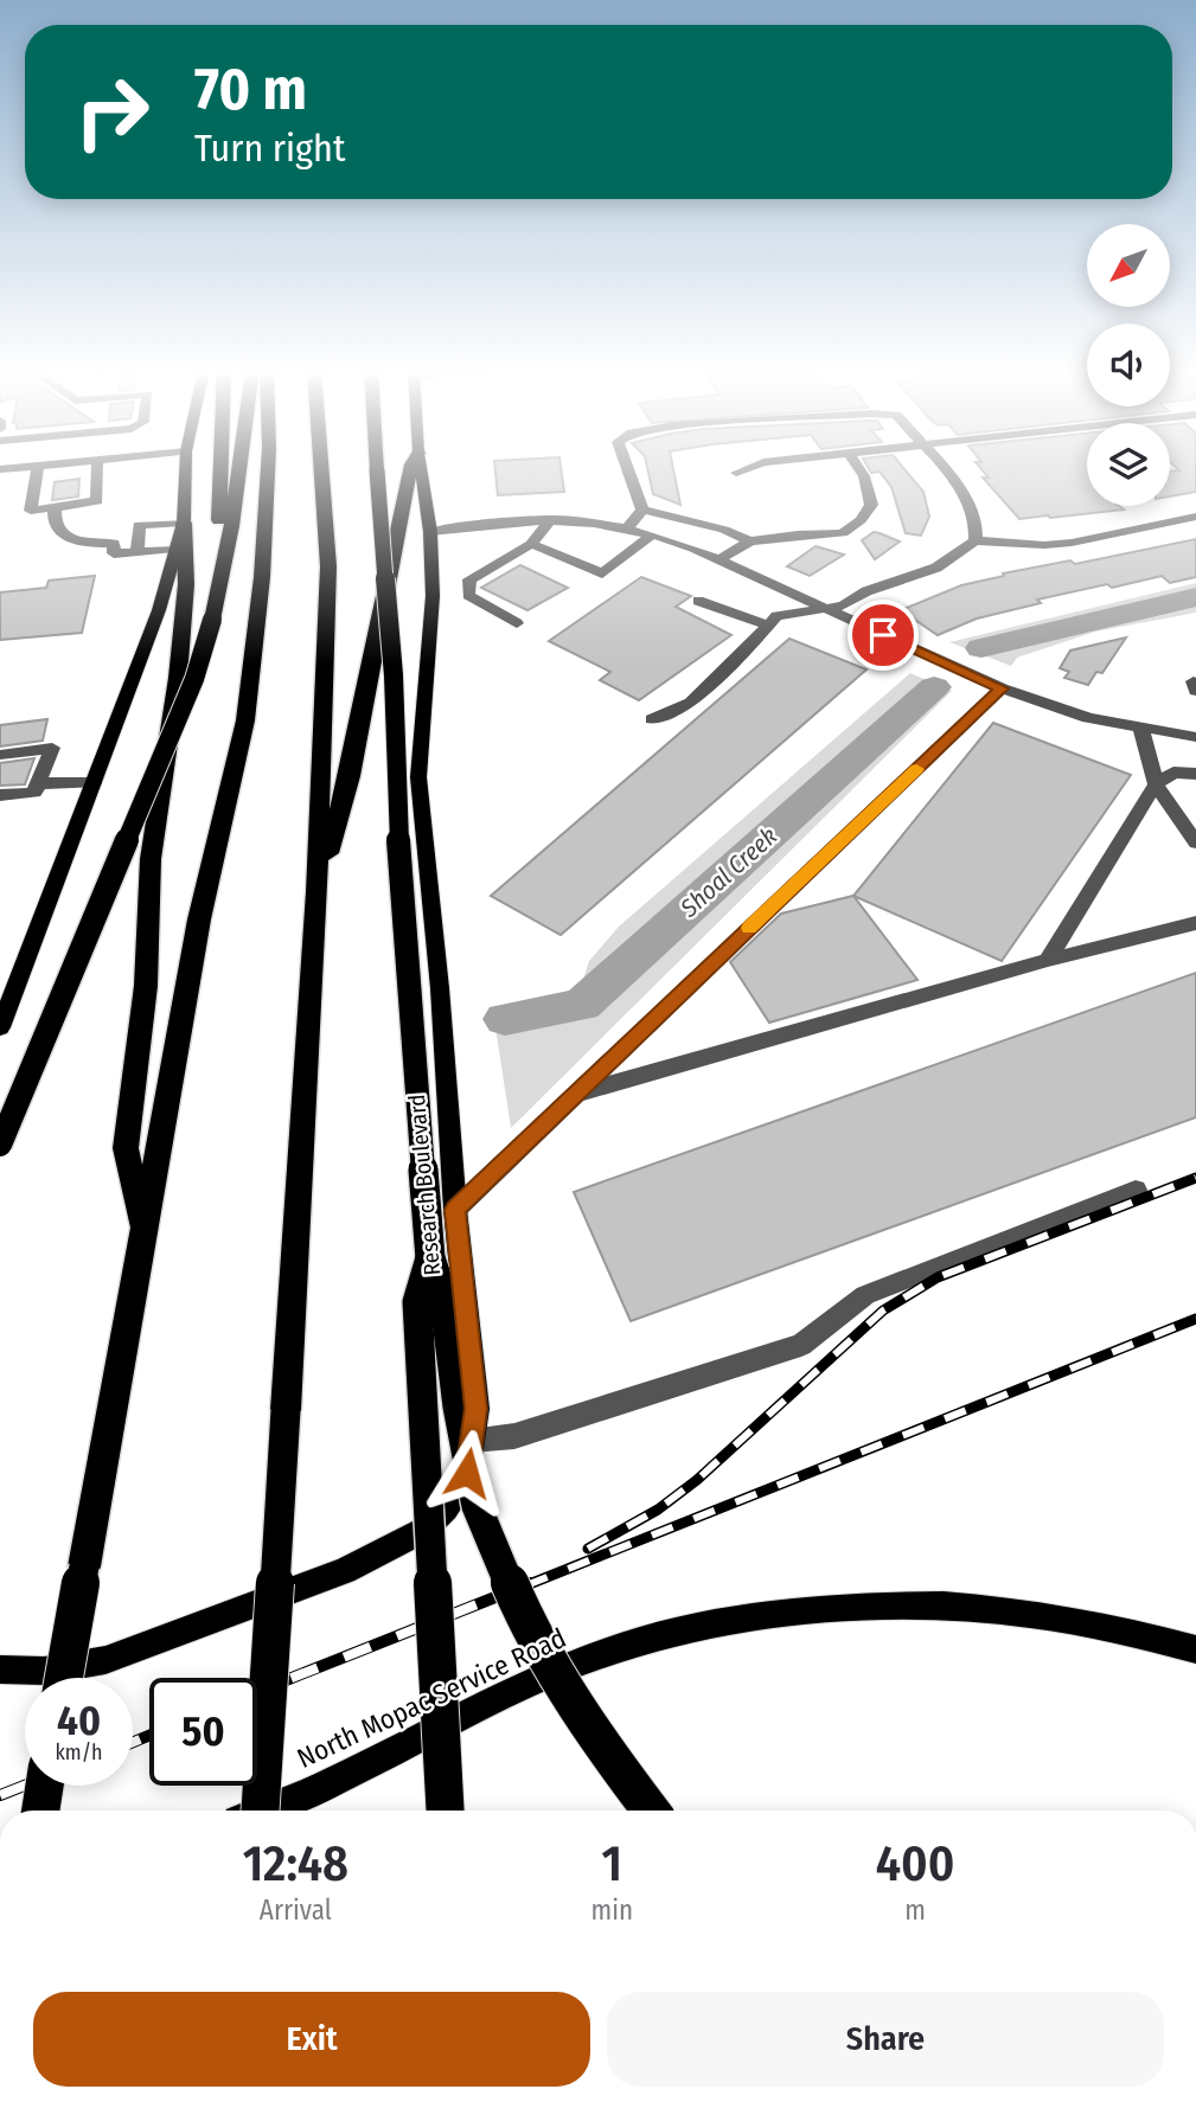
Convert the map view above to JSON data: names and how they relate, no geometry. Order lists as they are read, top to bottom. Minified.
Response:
{"streets":{"main road":["Research Boulevard","North Mopac Service Road"]},"water":["Shoal Creek"],"north":"bottom left","page":{"turn":["70 m","Turn right"],"speed":"40 km/h","limit":"50","eta":["12:48","Arrival","1","min","400","m"],"buttons":["Exit","Share"]}}
